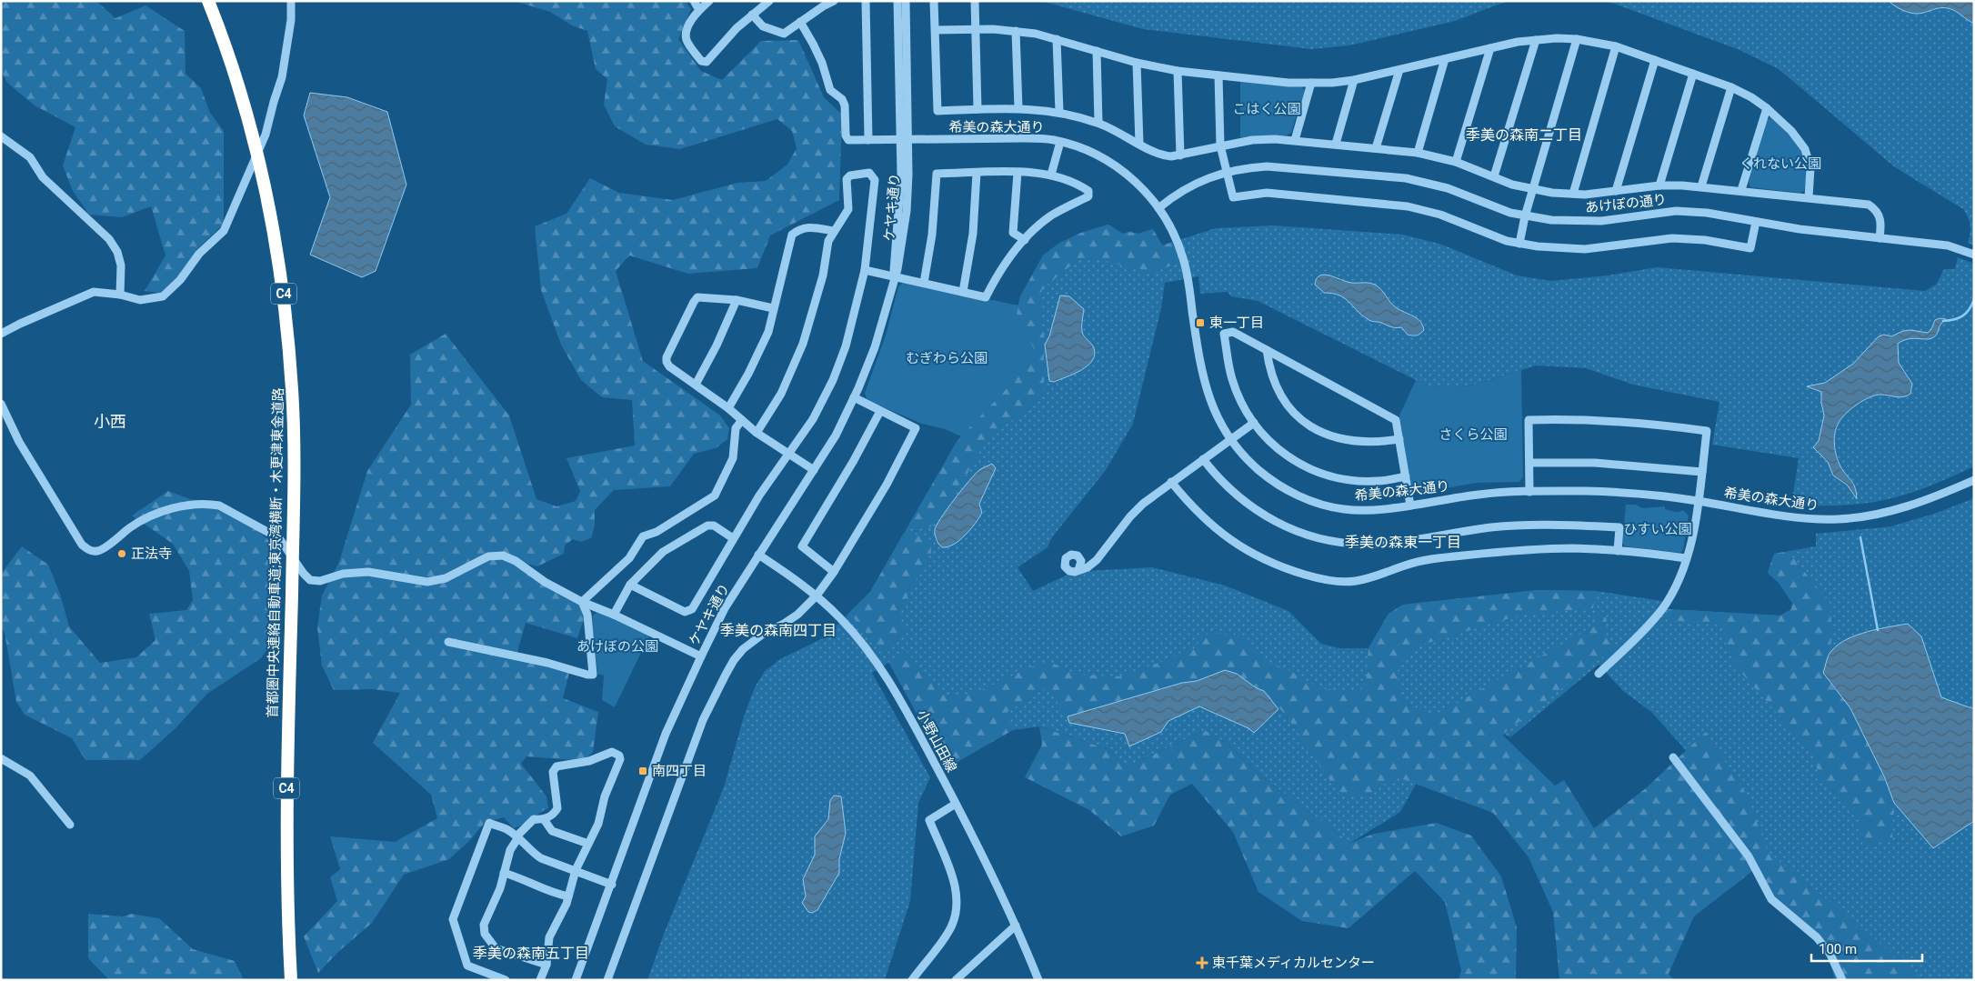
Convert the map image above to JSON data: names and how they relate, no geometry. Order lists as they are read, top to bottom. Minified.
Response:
{"streets":{"highway":["C4","首都圏中央連絡自動車道;東京湾横断・木更津東金道路"],"street":["希美の森大通り","あけぼの通り","ケヤキ通り","小野山田線"]},"crossings":[["希美の森大通り","あけぼの通り"],["希美の森大通り","ケヤキ通り"],["ケヤキ通り","小野山田線"]],"districts":["季美の森南二丁目","小西","季美の森東一丁目","季美の森南四丁目","季美の森南五丁目"],"parks":["こはく公園","くれない公園","むぎわら公園","さくら公園","ひすい公園","あけぼの公園"],"places":{"transit":["東一丁目","南四丁目"],"other":["正法寺"],"health":["東千葉メディカルセンター"]},"scale_bar":"100 m"}
